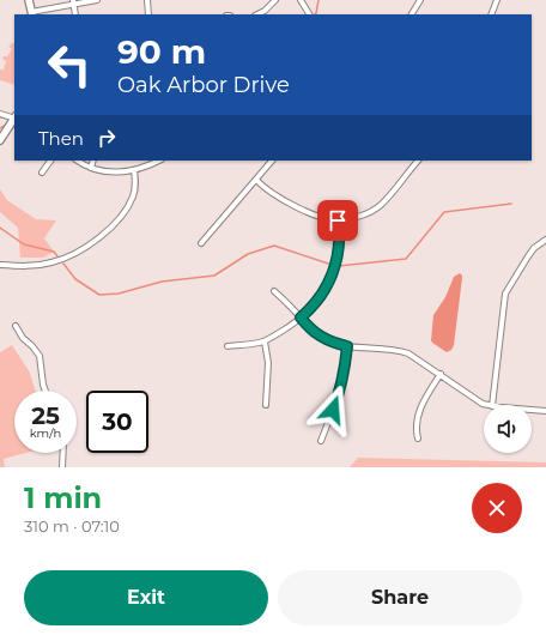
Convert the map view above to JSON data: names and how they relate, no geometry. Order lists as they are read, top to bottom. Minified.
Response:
{"page":{"turn":["90 m","Oak Arbor Drive"],"then":"Then","speed":"25 km/h","limit":"30","heading":["1 min","310 m · 07:10"],"buttons":["Exit","Share"]}}
